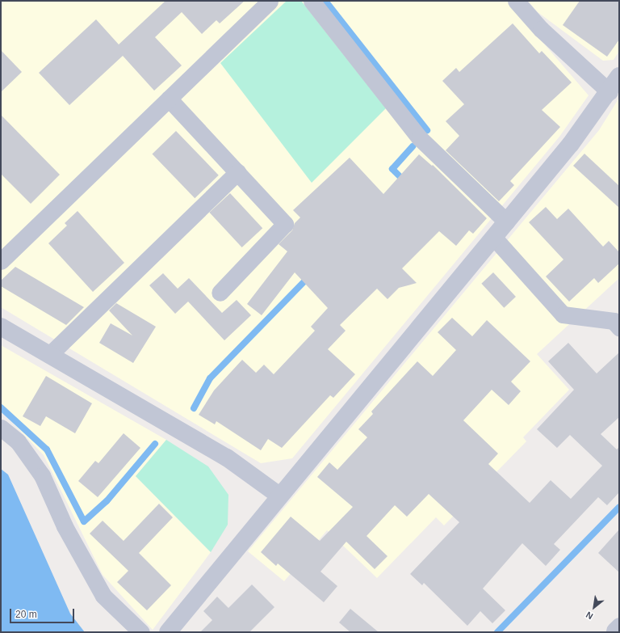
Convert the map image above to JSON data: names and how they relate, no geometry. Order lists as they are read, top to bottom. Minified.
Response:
{"scale_bar":"20 m","north":"bottom left"}
